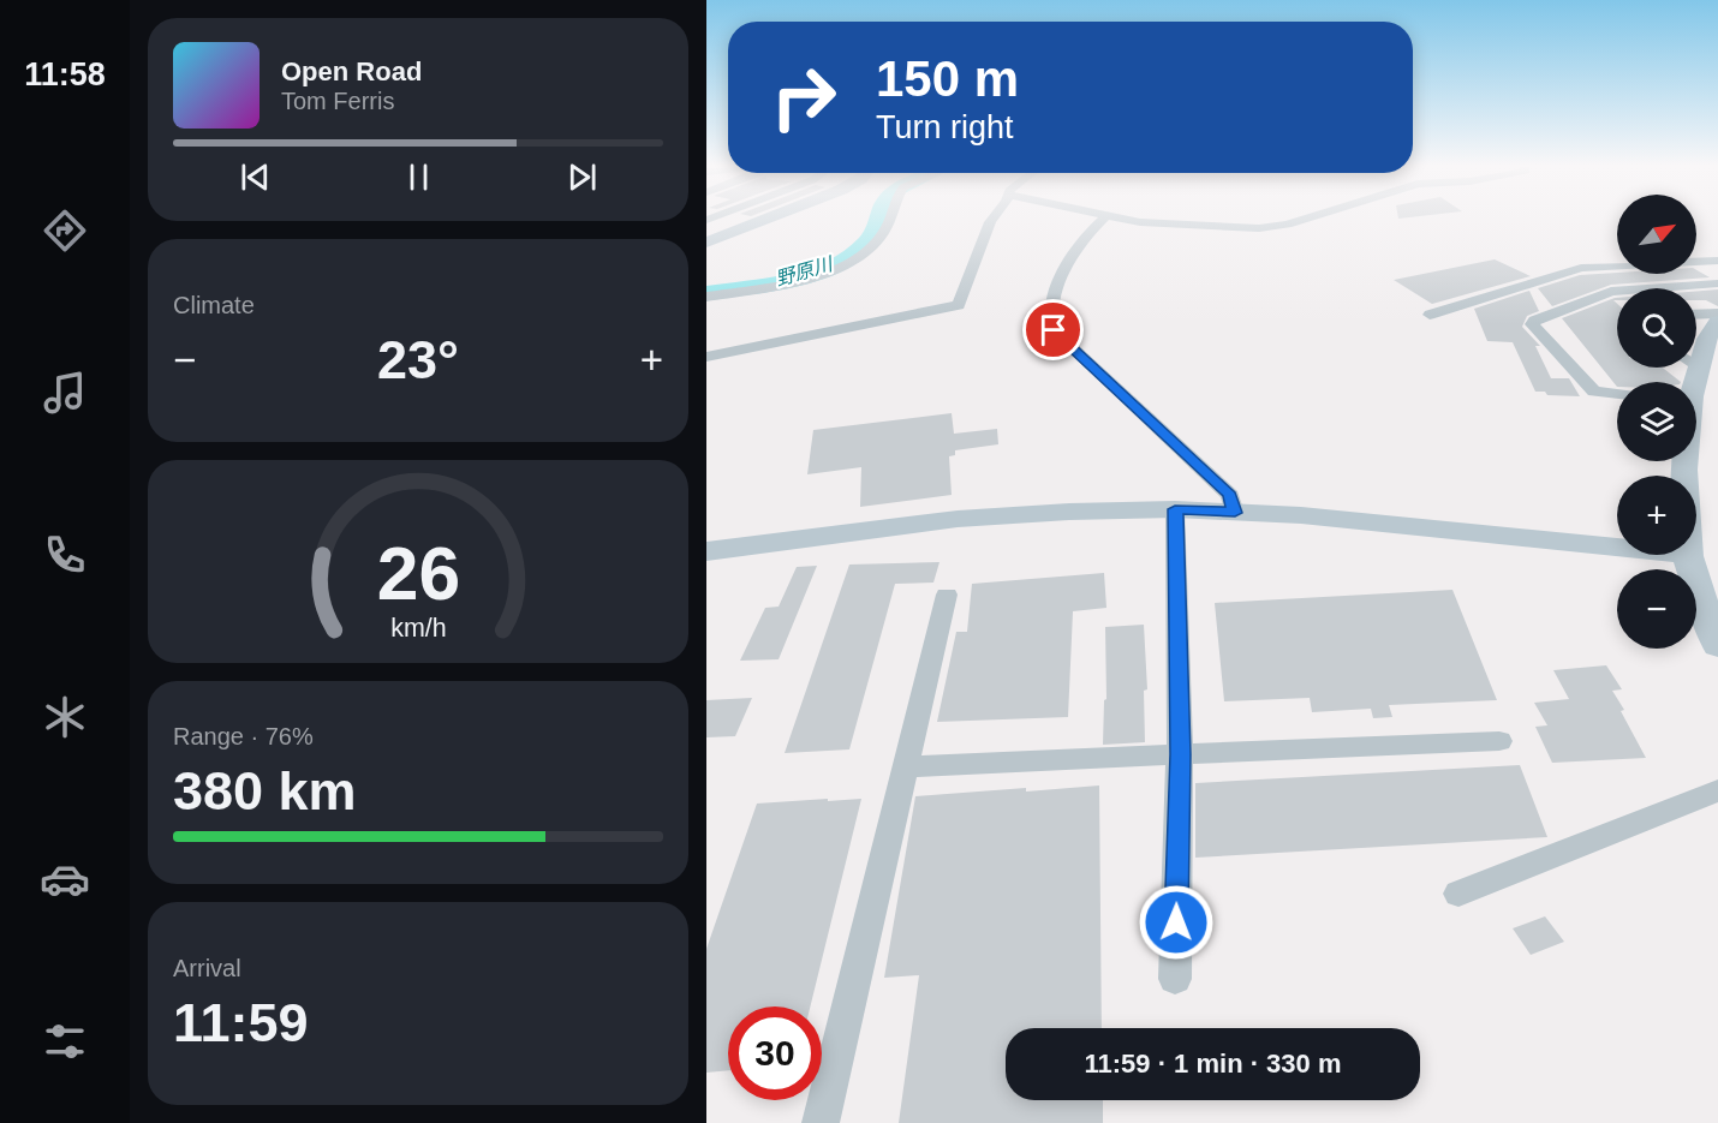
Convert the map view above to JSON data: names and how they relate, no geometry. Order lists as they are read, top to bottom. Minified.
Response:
{"water":["野原川"],"north":"top right","page":{"tabs":"11:58","turn":["150 m","Turn right"],"song":["Open Road","Tom Ferris"],"map_buttons":["+","−"],"tile":["Climate",["Range · 76%","380 km"],["Arrival","11:59"]],"heat":["−","23°","+"],"limit":"30","trip":"11:59 · 1 min · 330 m","gauge":["26","km/h"]}}
